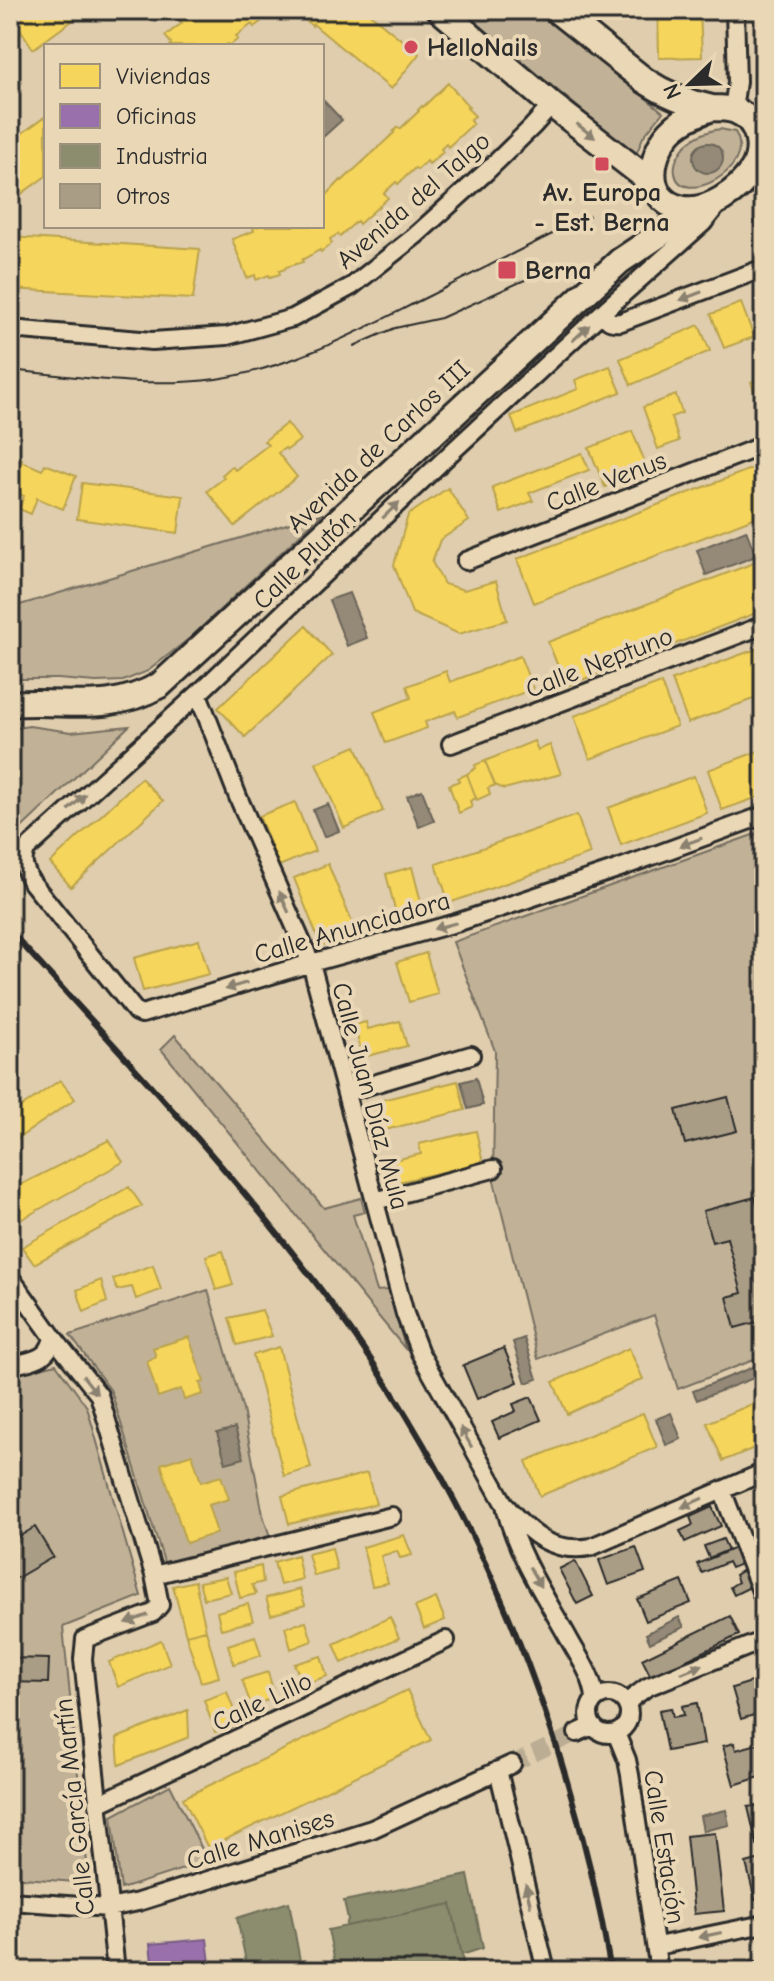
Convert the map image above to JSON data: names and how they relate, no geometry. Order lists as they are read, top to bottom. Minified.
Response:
{"streets":{"street":["Avenida del Talgo","Avenida de Carlos III","Calle Venus","Calle Plutón","Calle Neptuno","Calle Anunciadora","Calle Juan Díaz Mula","Calle Lillo","Calle García Martín","Calle Manises","Calle Estación"]},"crossings":[["Avenida de Carlos III","Calle Plutón"],["Calle Plutón","Calle Anunciadora"],["Calle Plutón","Calle Juan Díaz Mula"],["Calle Anunciadora","Calle Juan Díaz Mula"],["Calle Lillo","Calle García Martín"],["Calle García Martín","Calle Manises"]],"one_way":["Calle Plutón","Calle Anunciadora","Calle Juan Díaz Mula","Calle García Martín"],"places":{"other":["HelloNails"],"transit":["Av. Europa - Est. Berna","Berna"]},"legend":["Viviendas","Oficinas","Industria","Otros"],"north":"bottom left"}
